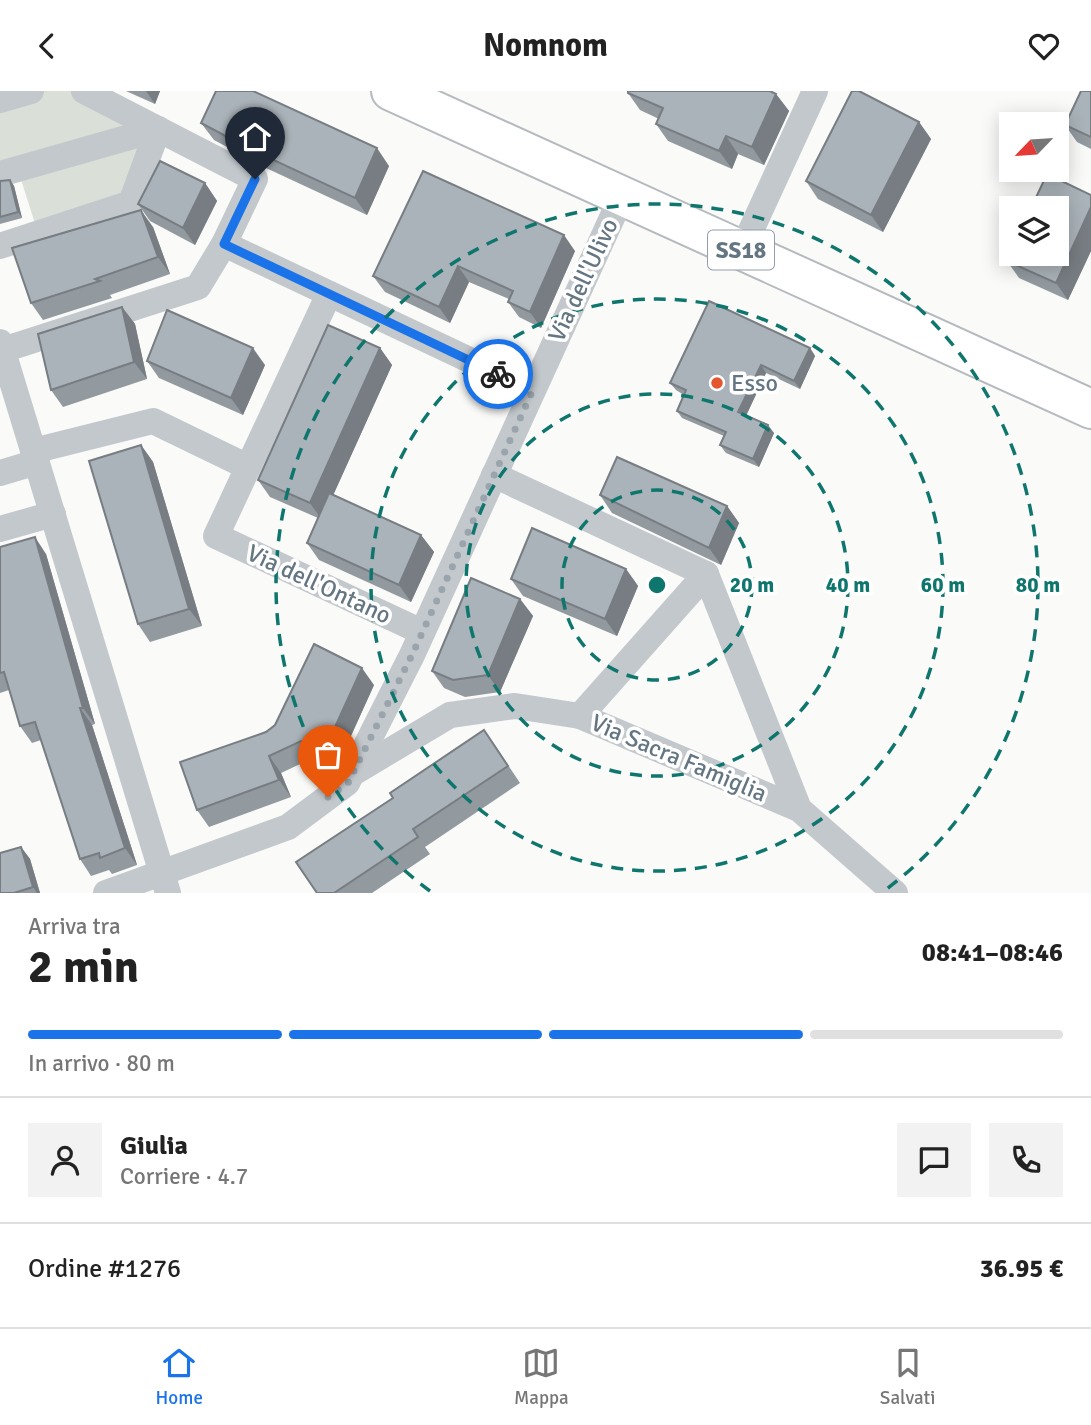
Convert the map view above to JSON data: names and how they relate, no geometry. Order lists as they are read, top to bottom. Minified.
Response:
{"streets":{"main road":["SS18"],"street":["Via dell'Ulivo","Via dell'Ontano","Via Sacra Famiglia"]},"crossings":[["SS18","Via dell'Ulivo"],["Via dell'Ulivo","Via dell'Ontano"]],"places":["Esso"],"north":"bottom left","page":{"header":"Nomnom","heading":["2 min","Arriva tra","08:41–08:46"],"panel":["Giulia","Corriere · 4.7","Ordine #1276","36.95 €"],"bar":"In arrivo · 80 m","tabs":["Home","Mappa","Salvati"]},"rings":["20 m","40 m","60 m","80 m"]}
